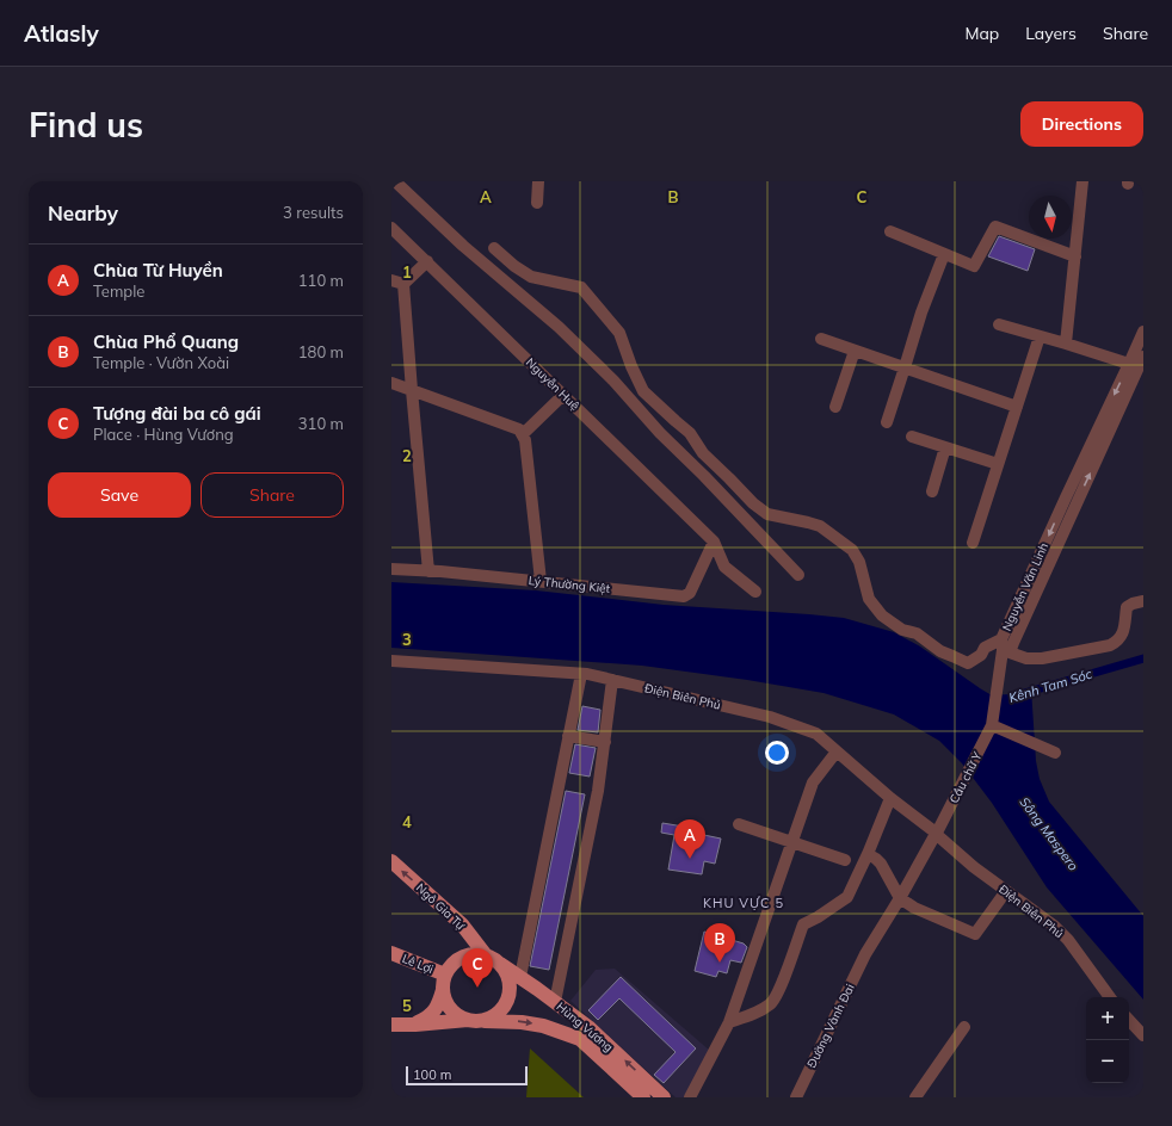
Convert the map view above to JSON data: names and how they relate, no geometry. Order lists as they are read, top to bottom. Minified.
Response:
{"streets":{"main road":["Ngô Gia Tự","Lê Lợi","Hùng Vương"],"street":["Nguyễn Huệ","Lý Thường Kiệt","Nguyễn Văn Linh","Điện Biên Phủ","Cầu chữ Y","Đường Vành Đai"]},"crossings":[["Nguyễn Huệ","Lý Thường Kiệt"],["Nguyễn Văn Linh","Cầu chữ Y"],["Điện Biên Phủ","Cầu chữ Y"],["Cầu chữ Y","Đường Vành Đai"],["Ngô Gia Tự","Lê Lợi"],["Ngô Gia Tự","Hùng Vương"],["Lê Lợi","Hùng Vương"]],"one_way":["Ngô Gia Tự"],"districts":["KHU VỰC 5"],"water":["Kênh Tam Sóc","Sông Maspero"],"scale_bar":"100 m","north":"bottom","page":{"header":"Atlasly","nav":["Map","Layers","Share"],"buttons":["Directions",["Save","Share"]],"title":"Find us","heading":["Nearby","3 results"],"list":[{"mark":"A","name":"Chùa Từ Huyền","note":"Temple","value":"110 m"},{"mark":"B","name":"Chùa Phổ Quang","note":"Temple · Vườn Xoài","value":"180 m"},{"mark":"C","name":"Tượng đài ba cô gái","note":"Place · Hùng Vương","value":"310 m"}],"pins":["A","B","C"],"map_buttons":["+","−"],"scale":"100 m"},"grid":{"columns":["A","B","C"],"rows":["1","2","3","4","5"]}}
